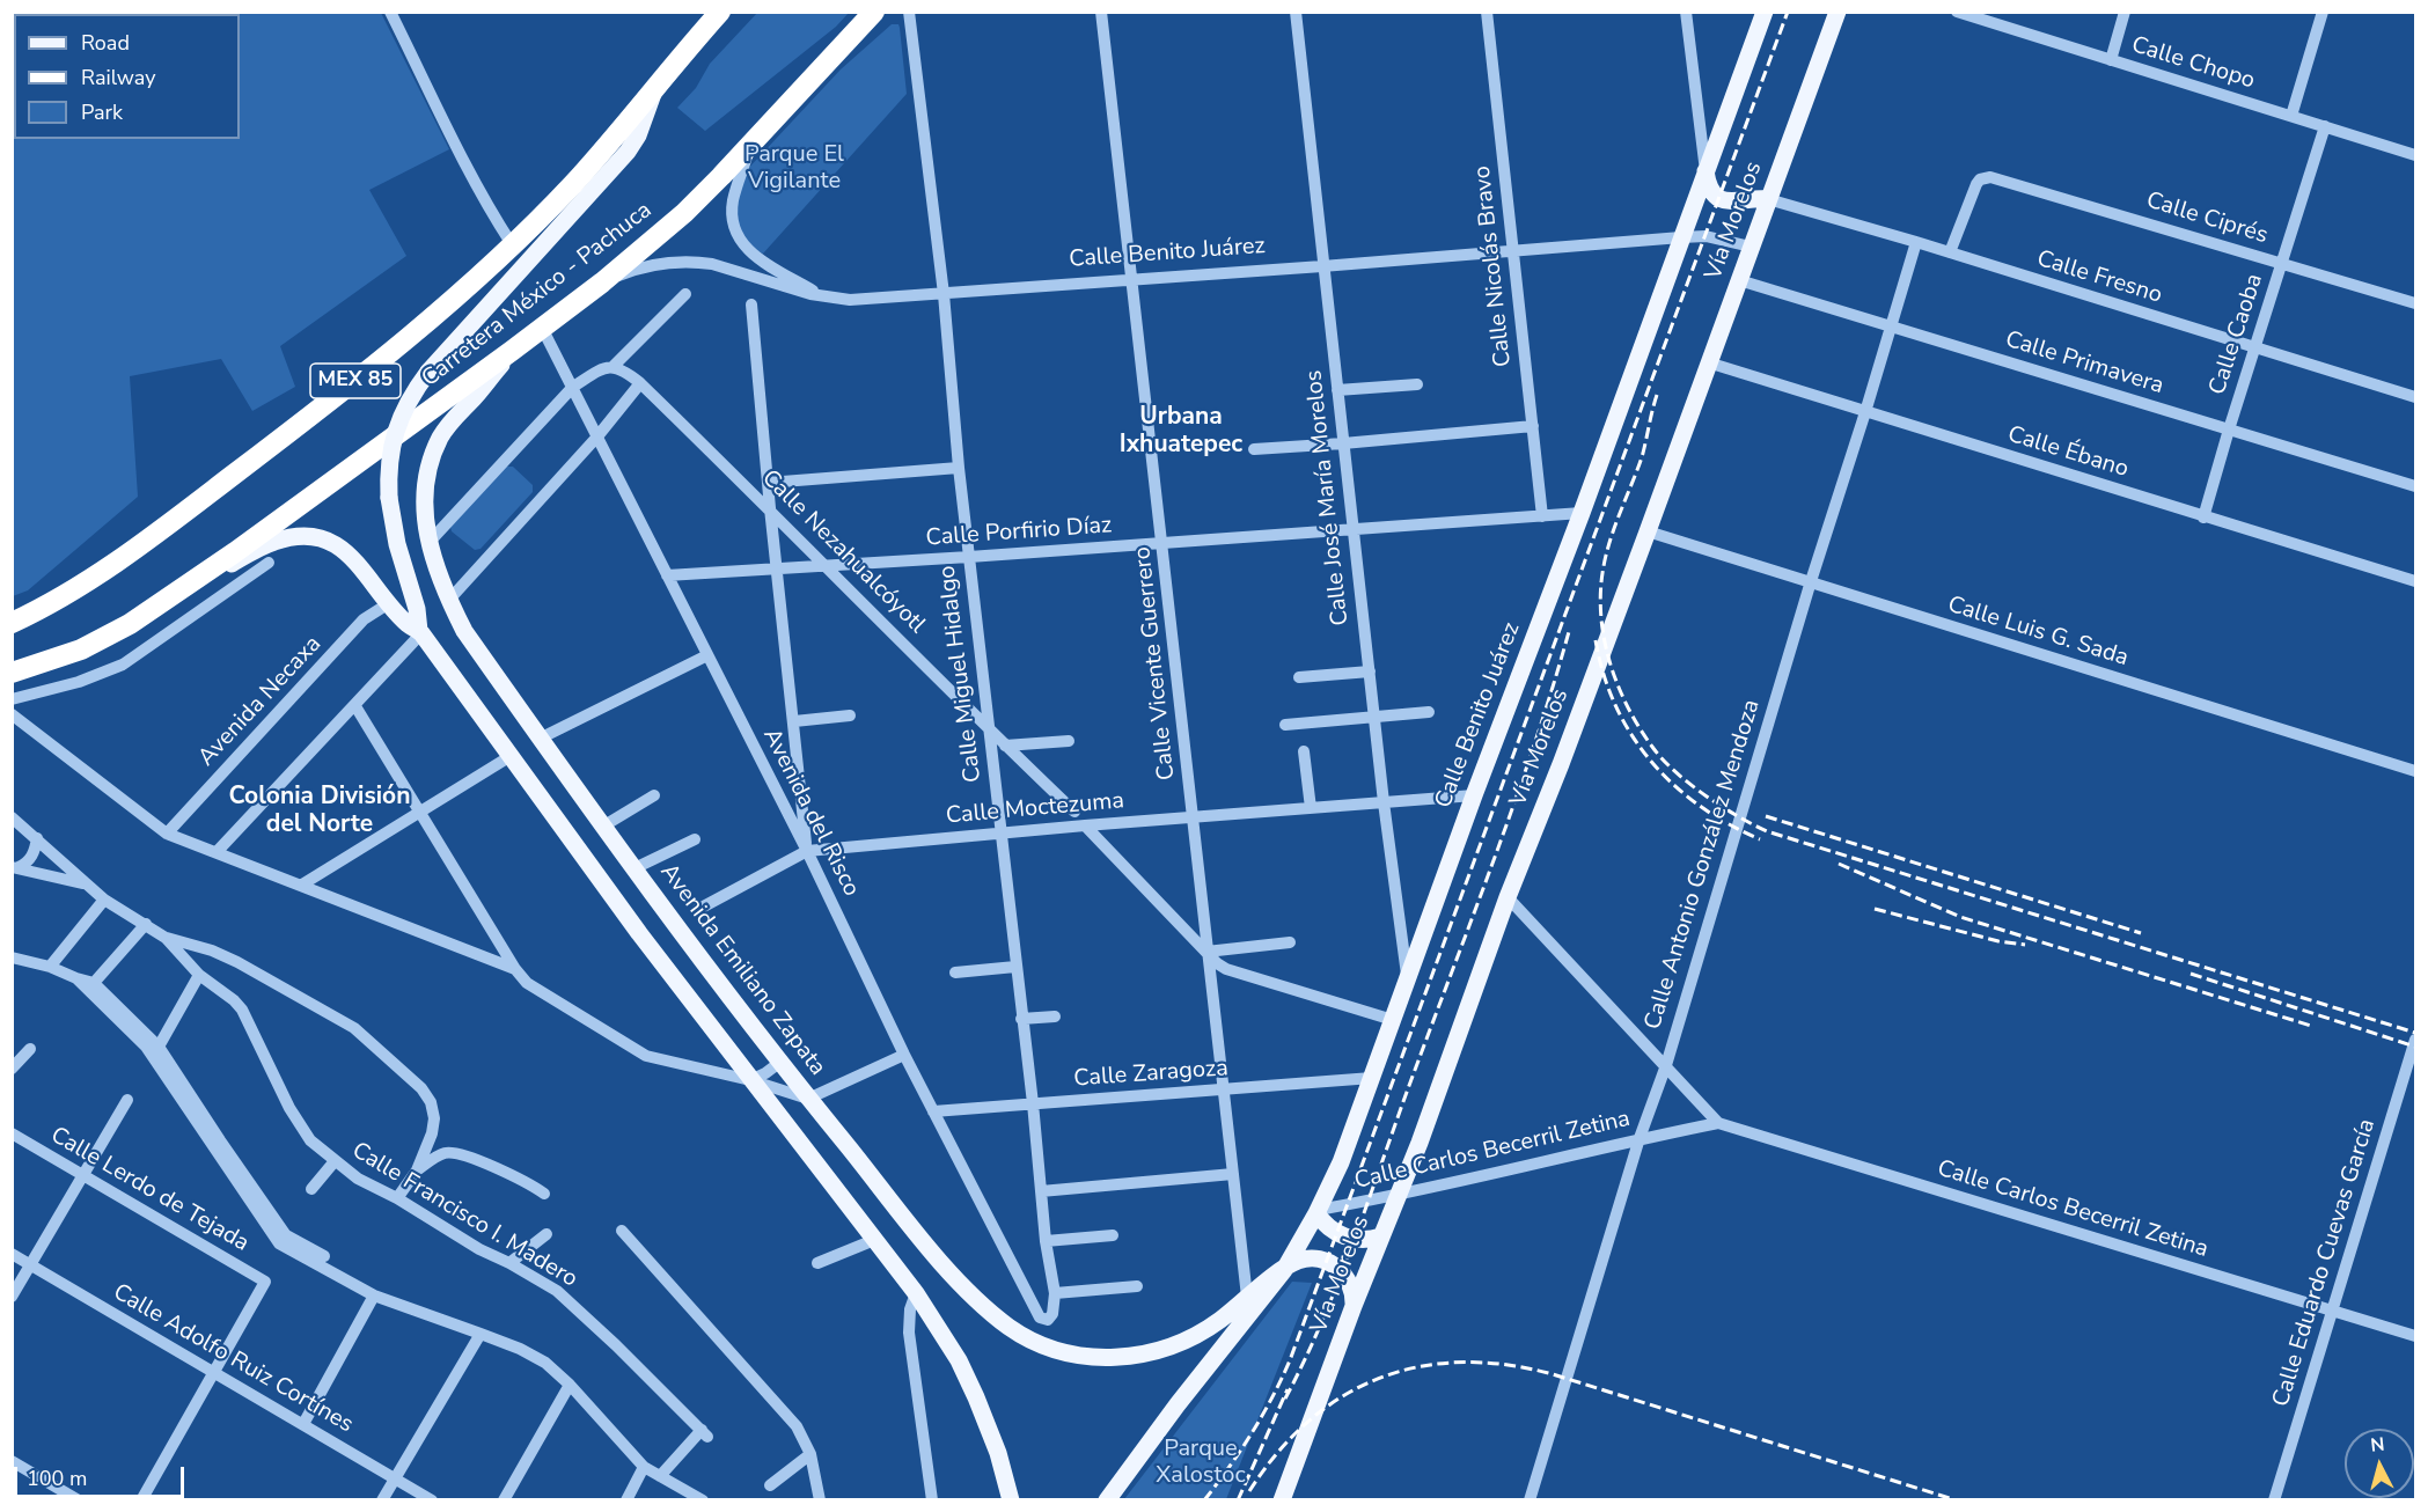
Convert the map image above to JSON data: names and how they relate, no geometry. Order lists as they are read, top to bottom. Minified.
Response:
{"streets":{"highway":["Carretera México - Pachuca","MEX 85"],"main road":["Vía Morelos","Calle Benito Juárez","Avenida Emiliano Zapata"],"street":["Calle Chopo","Calle Ciprés","Calle Nicolás Bravo","Calle Fresno","Calle Caoba","Calle Primavera","Calle Ébano","Calle José María Morelos","Calle Porfirio Díaz","Calle Nezahualcóyotl","Calle Luis G. Sada","Calle Vicente Guerrero","Calle Miguel Hidalgo","Avenida Necaxa","Calle Moctezuma","Avenida del Risco","Calle Antonio González Mendoza","Calle Zaragoza","Calle Carlos Becerril Zetina","Calle Lerdo de Tejada","Calle Francisco I. Madero","Calle Eduardo Cuevas García","Calle Adolfo Ruiz Cortínes"]},"crossings":[["Calle Chopo","Calle Caoba"],["Calle Ciprés","Calle Fresno"],["Calle Ciprés","Calle Caoba"],["Vía Morelos","Calle Benito Juárez"],["Vía Morelos","Calle Fresno"],["Vía Morelos","Calle Primavera"],["Vía Morelos","Calle Ébano"],["Vía Morelos","Calle Luis G. Sada"],["Vía Morelos","Avenida Emiliano Zapata"],["Vía Morelos","Calle Carlos Becerril Zetina"],["Calle Benito Juárez","Calle Nicolás Bravo"],["Calle Benito Juárez","Carretera México - Pachuca"],["Calle Benito Juárez","Calle José María Morelos"],["Calle Benito Juárez","Calle Porfirio Díaz"],["Calle Benito Juárez","Calle Vicente Guerrero"],["Calle Benito Juárez","Calle Miguel Hidalgo"],["Calle Benito Juárez","Calle Moctezuma"],["Calle Benito Juárez","Calle Zaragoza"],["Calle Benito Juárez","Calle Carlos Becerril Zetina"],["Calle Nicolás Bravo","Calle Porfirio Díaz"],["Calle Fresno","Calle Caoba"],["Calle Fresno","Calle Antonio González Mendoza"],["Carretera México - Pachuca","Avenida del Risco"],["Carretera México - Pachuca","Avenida Emiliano Zapata"],["Calle Caoba","Calle Primavera"],["Calle Caoba","Calle Ébano"],["Calle Primavera","Calle Antonio González Mendoza"],["Calle Ébano","Calle Antonio González Mendoza"],["Calle José María Morelos","Calle Porfirio Díaz"],["Calle José María Morelos","Calle Moctezuma"],["Calle Porfirio Díaz","Calle Nezahualcóyotl"],["Calle Porfirio Díaz","Calle Vicente Guerrero"],["Calle Porfirio Díaz","Calle Miguel Hidalgo"],["Calle Porfirio Díaz","Avenida del Risco"],["Calle Nezahualcóyotl","Calle Miguel Hidalgo"],["Calle Luis G. Sada","Calle Antonio González Mendoza"],["Calle Vicente Guerrero","Calle Moctezuma"],["Calle Vicente Guerrero","Avenida Emiliano Zapata"],["Calle Vicente Guerrero","Calle Zaragoza"],["Calle Miguel Hidalgo","Calle Moctezuma"],["Calle Miguel Hidalgo","Avenida del Risco"],["Calle Miguel Hidalgo","Calle Zaragoza"],["Calle Moctezuma","Avenida del Risco"],["Avenida del Risco","Calle Zaragoza"],["Calle Antonio González Mendoza","Calle Carlos Becerril Zetina"],["Calle Carlos Becerril Zetina","Calle Eduardo Cuevas García"],["Calle Lerdo de Tejada","Calle Adolfo Ruiz Cortínes"]],"districts":["Urbana Ixhuatepec","Colonia División del Norte"],"parks":["Parque El Vigilante","Parque Xalostoc"],"legend":["Road","Railway","Park"],"scale_bar":"100 m","north":"top"}
